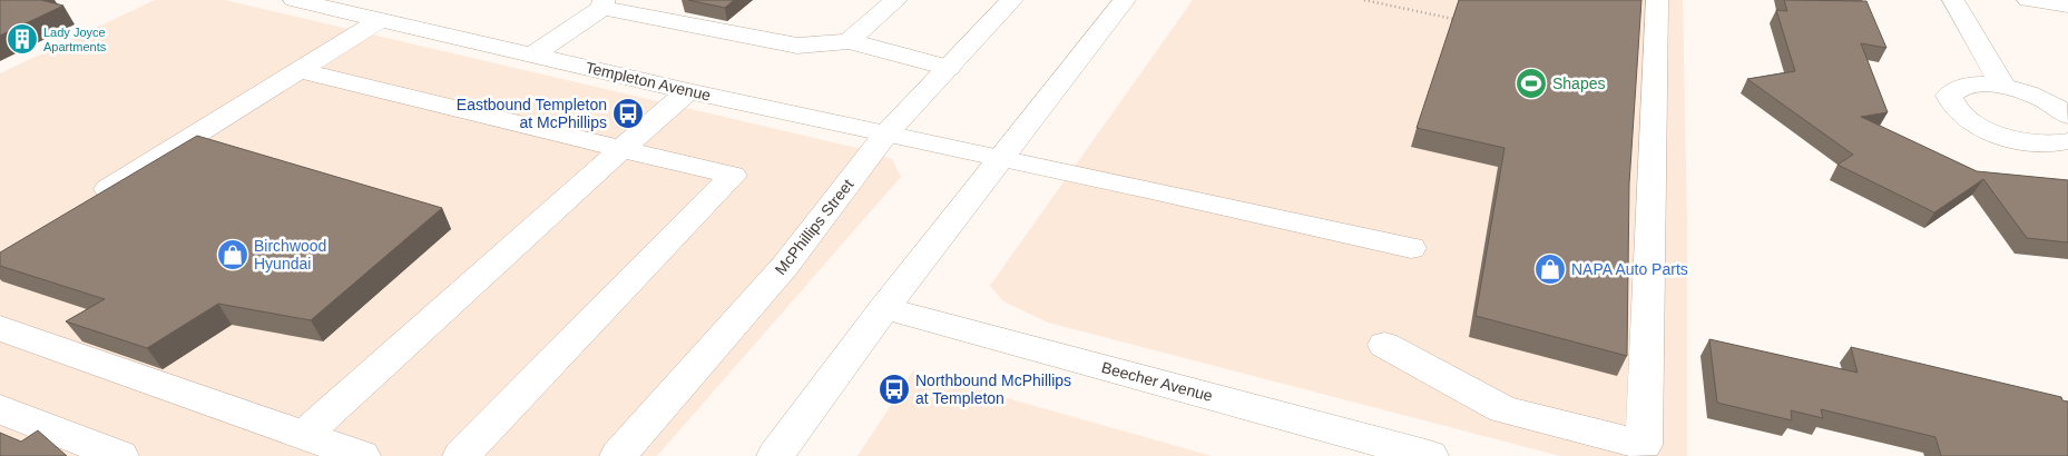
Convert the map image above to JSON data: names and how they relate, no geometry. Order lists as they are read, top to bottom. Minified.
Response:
{"streets":{"street":["Templeton Avenue","McPhillips Street","Beecher Avenue"]},"crossings":[["Templeton Avenue","McPhillips Street"]],"places":{"building":["Lady Joyce Apartments"],"sports":["Shapes"],"bus stop":["Eastbound Templeton at McPhillips","Northbound McPhillips at Templeton"],"shop":["Birchwood Hyundai","NAPA Auto Parts"]}}
